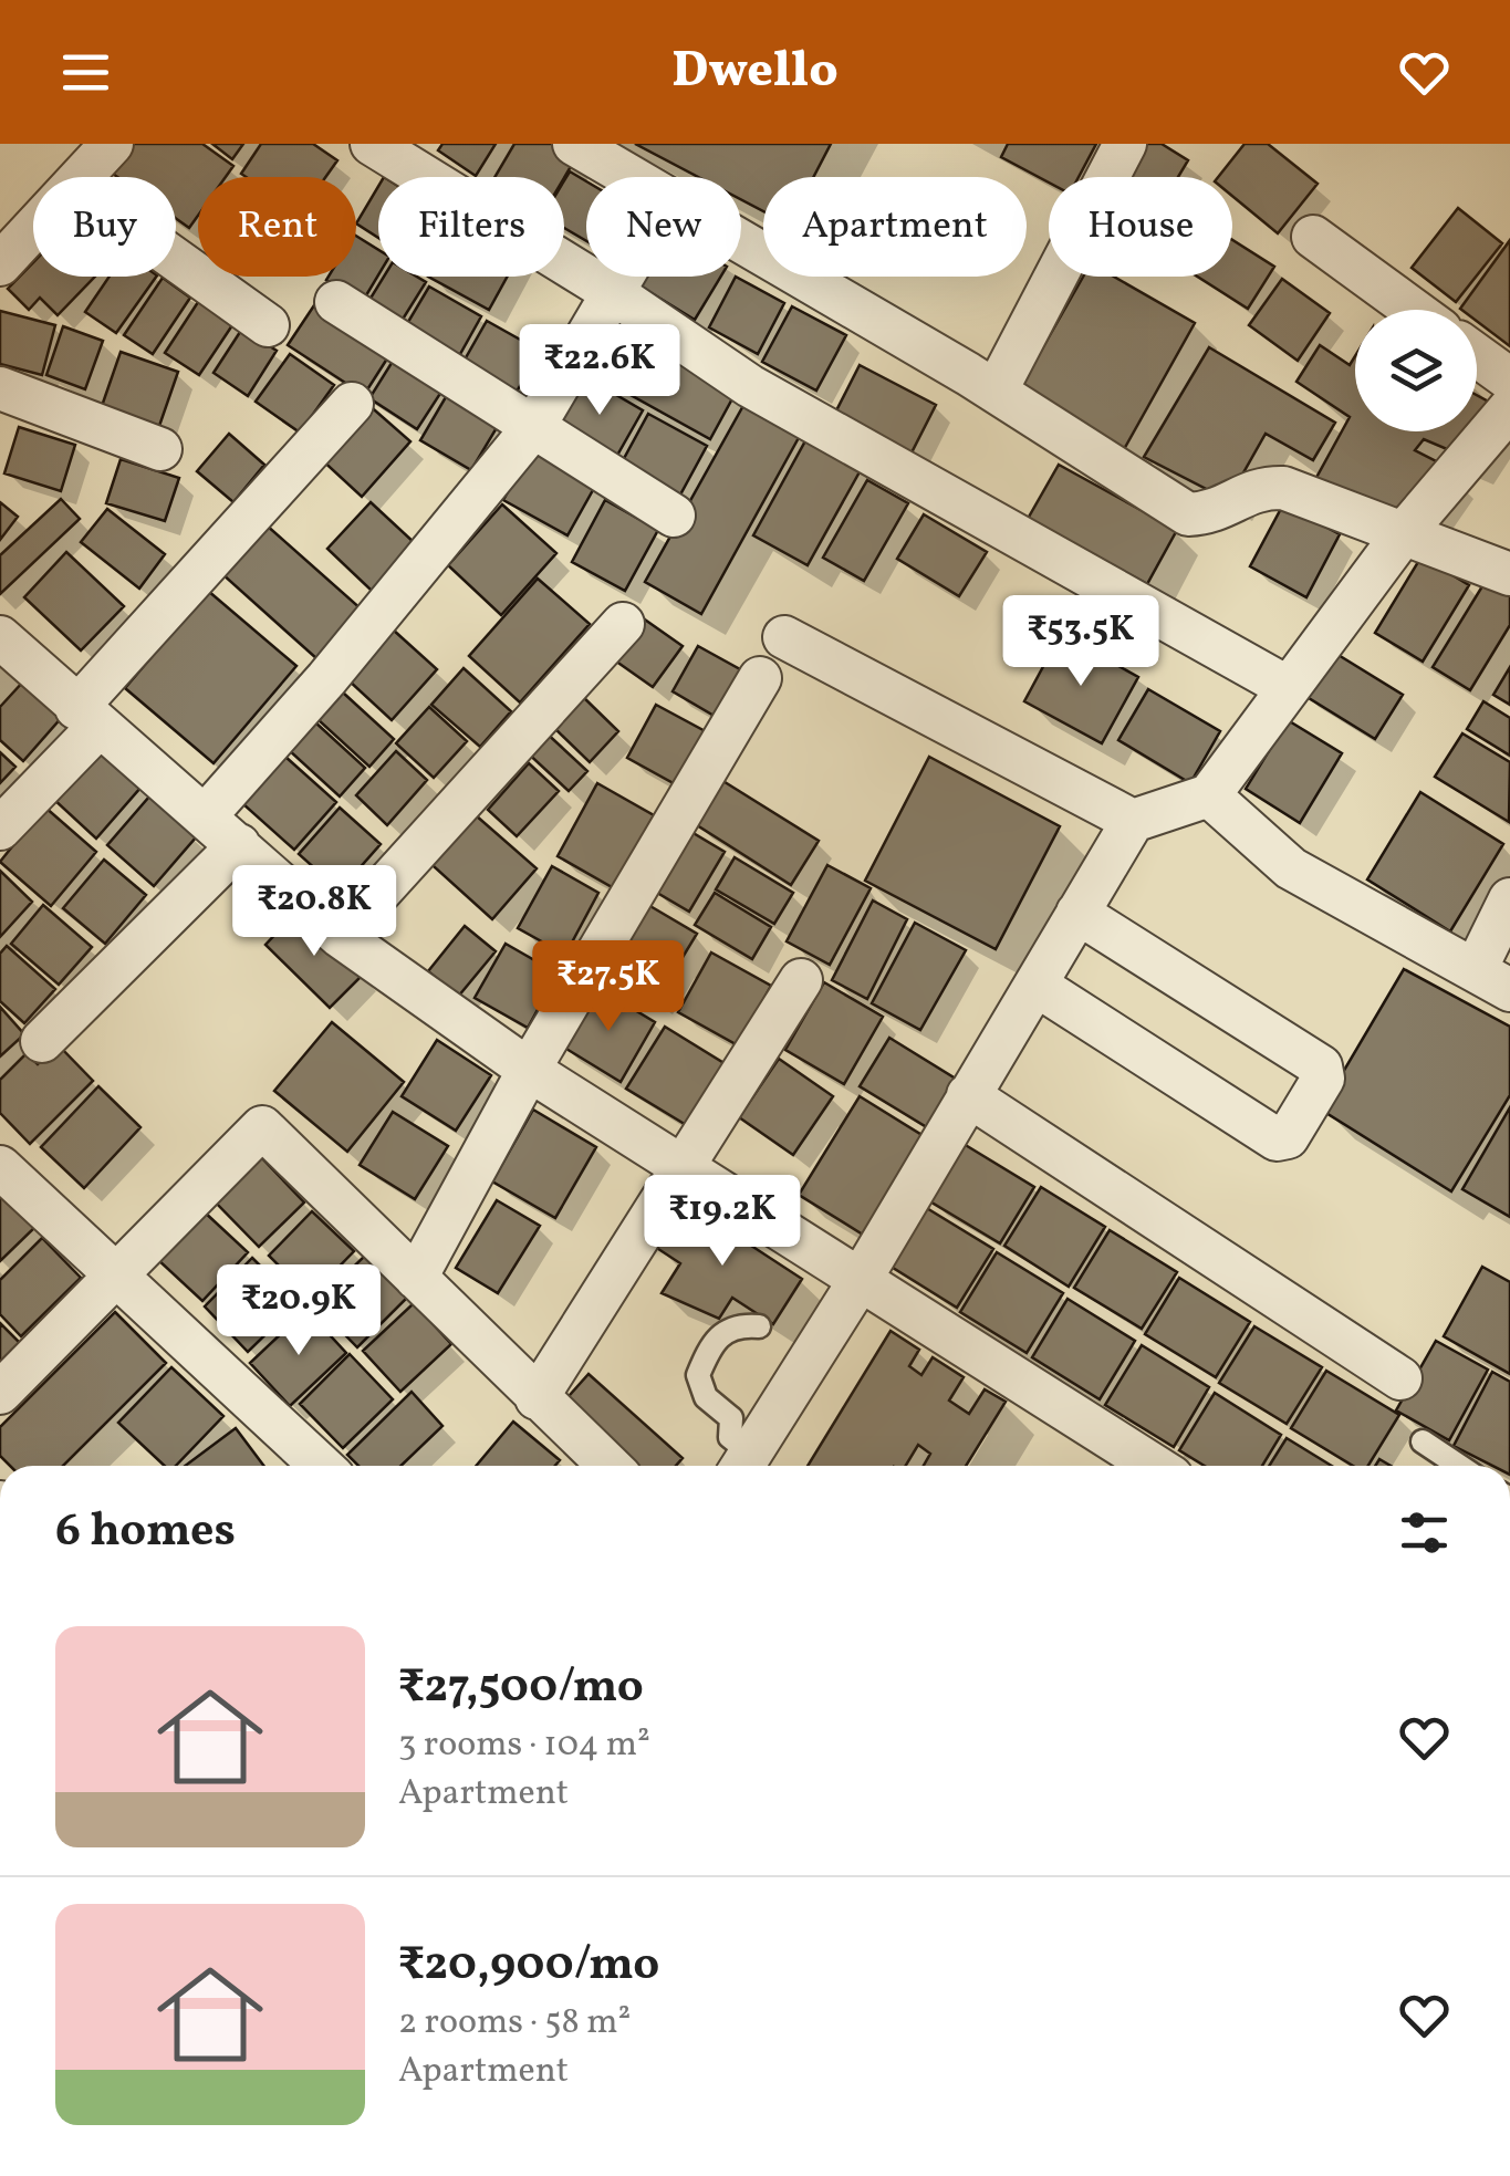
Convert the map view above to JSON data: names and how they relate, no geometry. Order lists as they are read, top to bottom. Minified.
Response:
{"page":{"header":"Dwello","chip":["Buy","Rent","Filters","New","Apartment","House"],"price":["₹22.6K","₹53.5K","₹20.8K","₹27.5K","₹19.2K","₹20.9K"],"heading":"6 homes","list":[{"name":"₹27,500/mo","note":"3 rooms · 104 m² · Apartment"},{"name":"₹20,900/mo","note":"2 rooms · 58 m² · Apartment"}]}}
